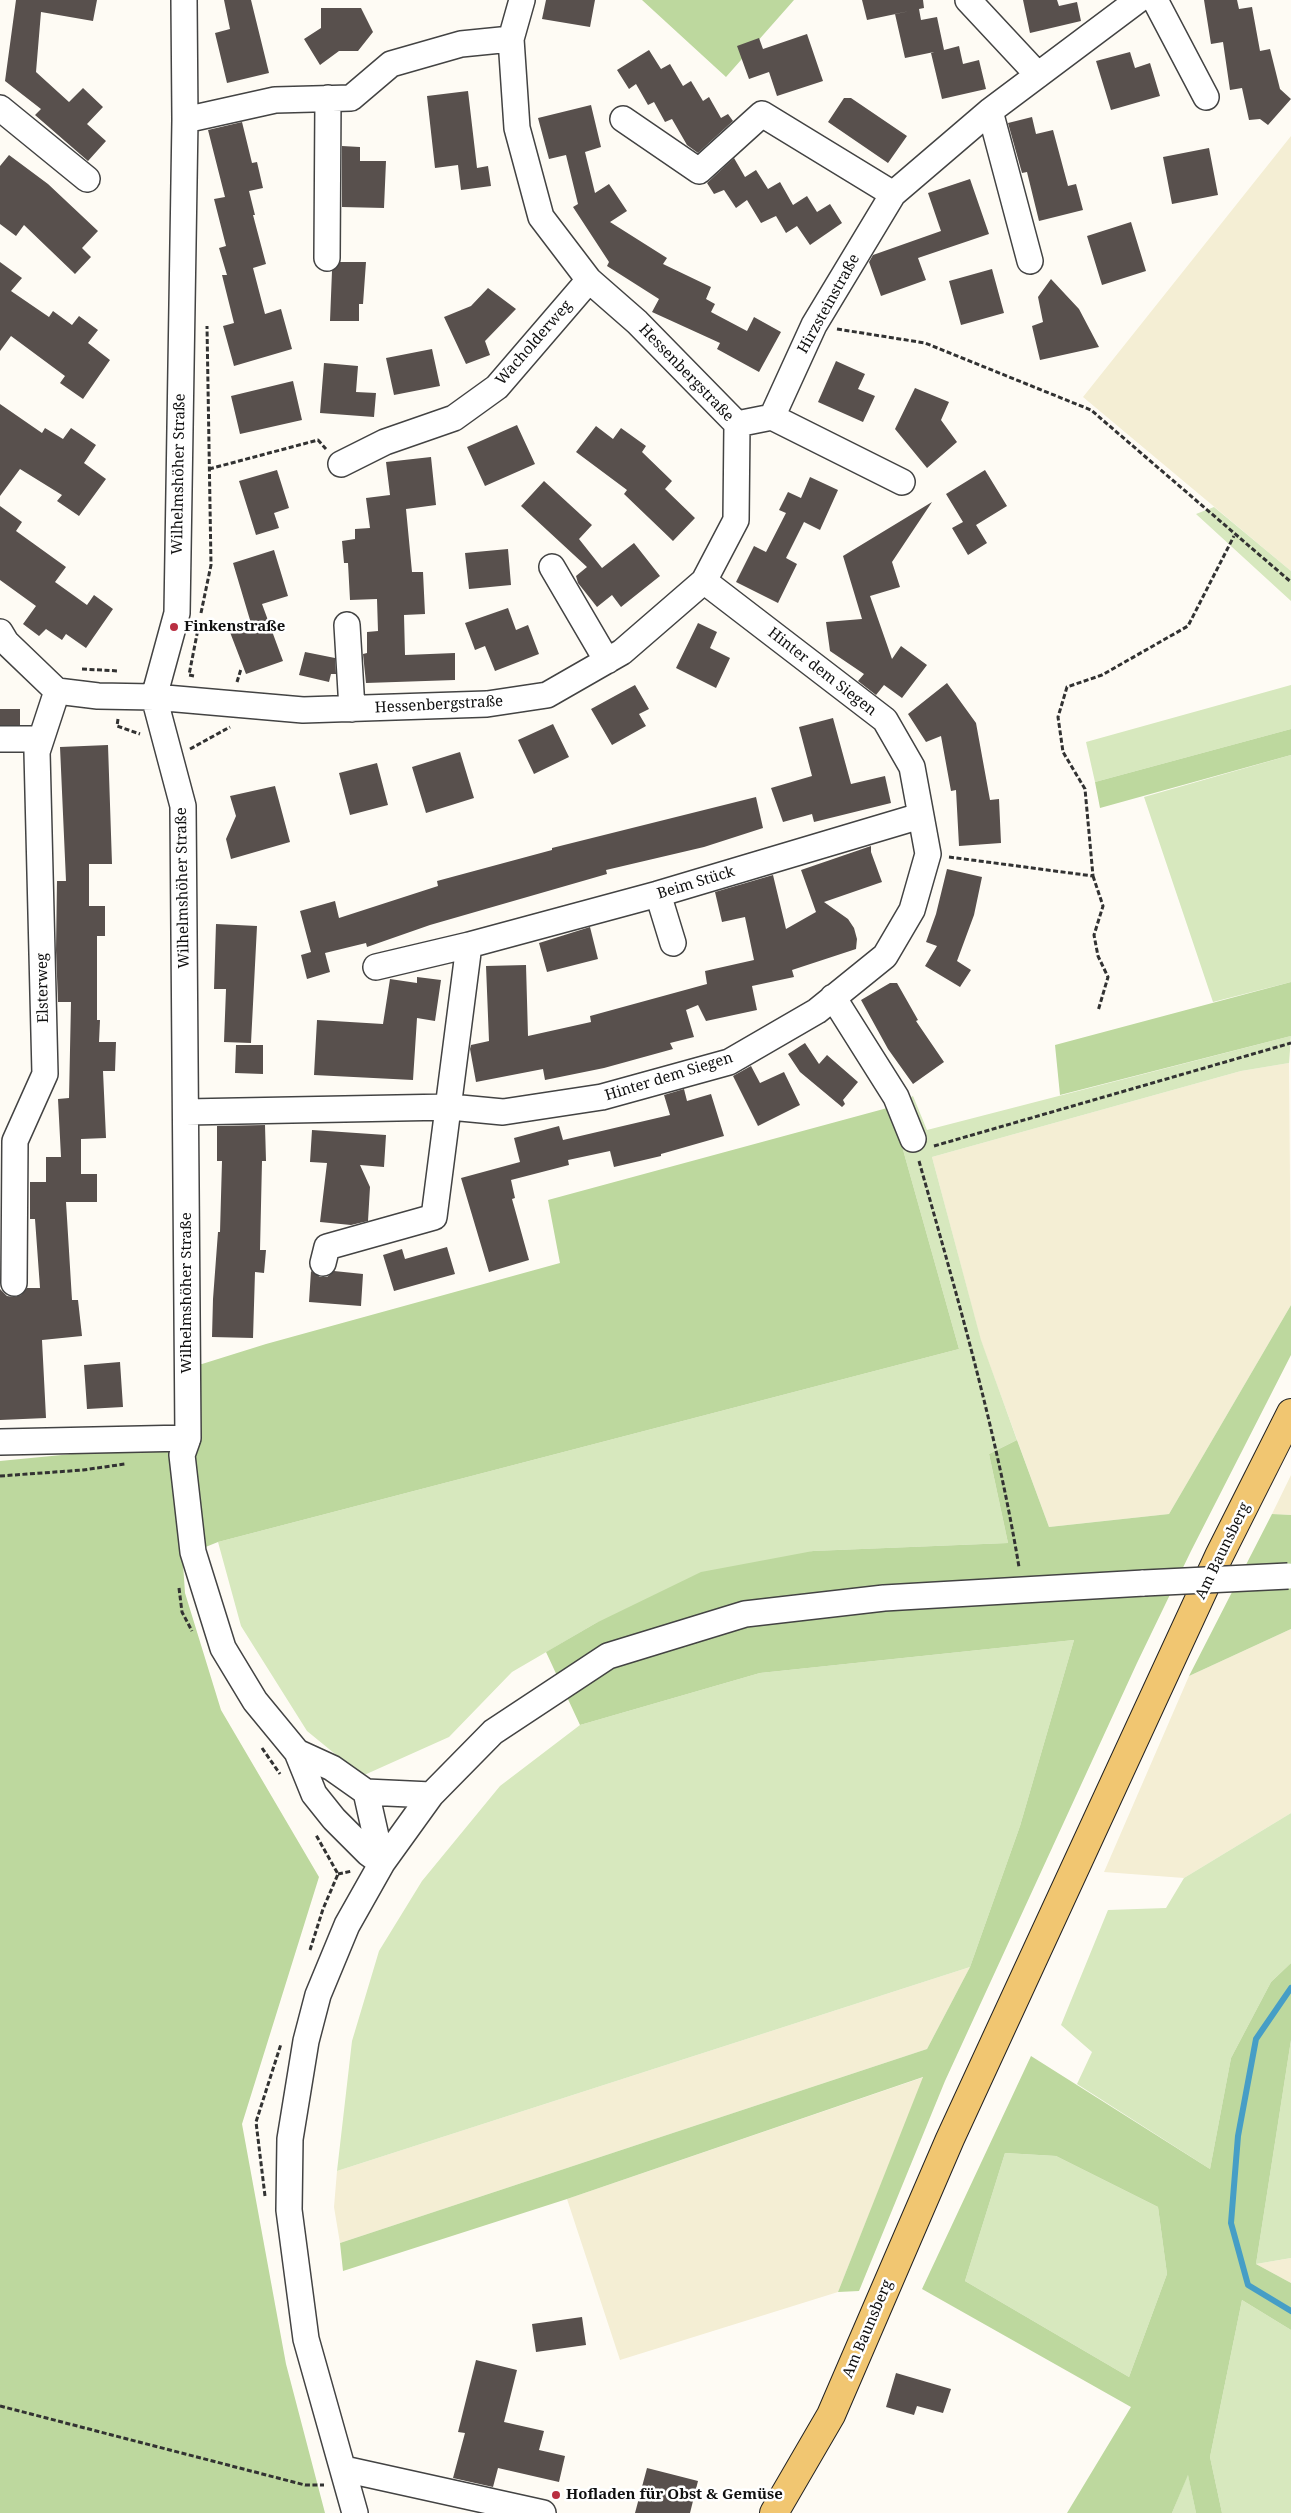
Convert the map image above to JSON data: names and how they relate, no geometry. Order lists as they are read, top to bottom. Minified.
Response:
{"streets":{"main road":["Am Baunsberg"],"street":["Hirzsteinstraße","Wacholderweg","Hessenbergstraße","Wilhelmshöher Straße","Hinter dem Siegen","Beim Stück","Elsterweg"]},"crossings":[["Wacholderweg","Hessenbergstraße"],["Hessenbergstraße","Wilhelmshöher Straße"],["Hessenbergstraße","Hinter dem Siegen"],["Wilhelmshöher Straße","Hinter dem Siegen"],["Hinter dem Siegen","Beim Stück"]],"places":["Finkenstraße","Hofladen für Obst & Gemüse"]}
